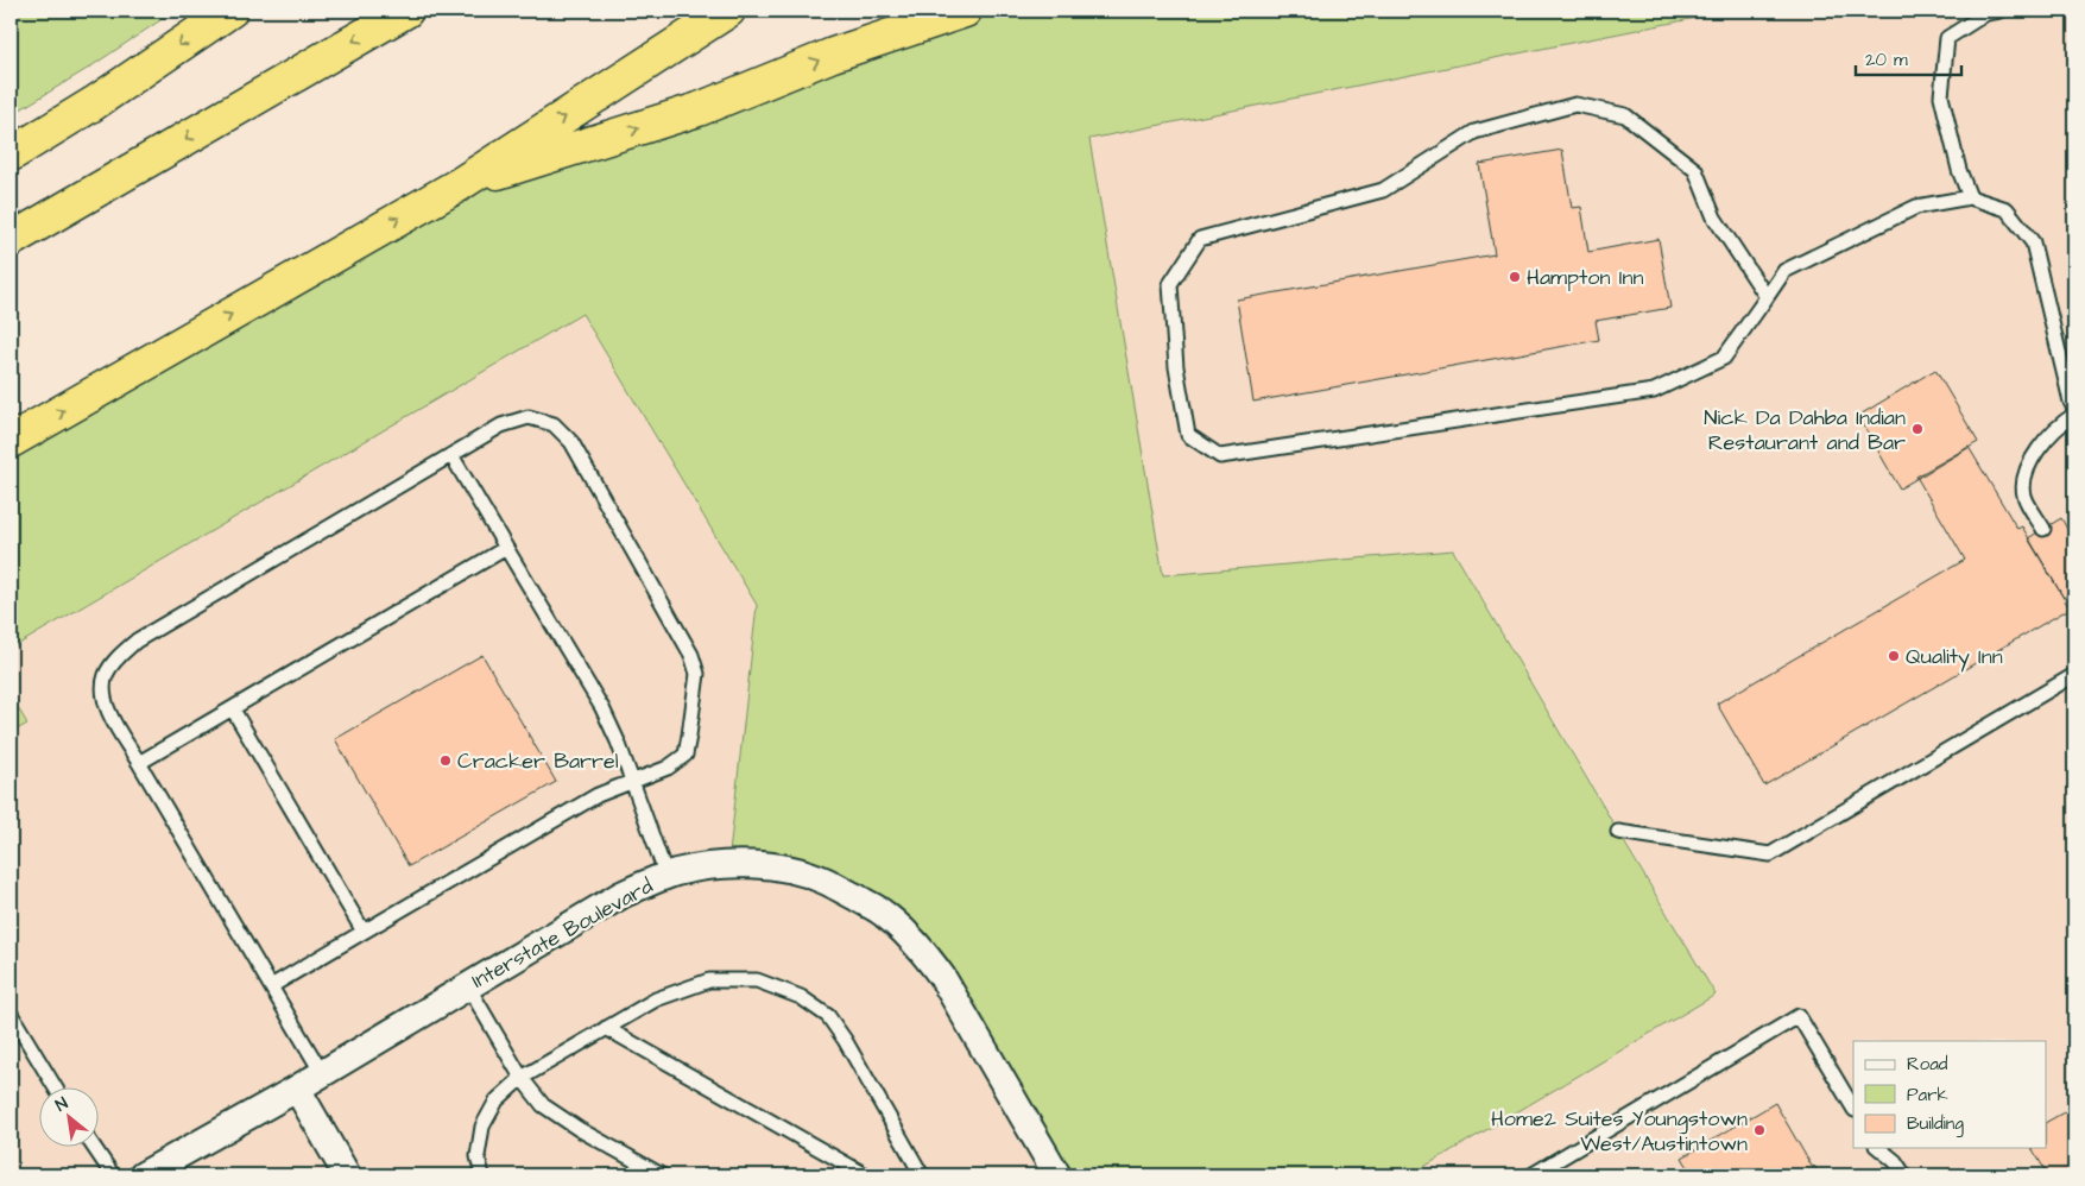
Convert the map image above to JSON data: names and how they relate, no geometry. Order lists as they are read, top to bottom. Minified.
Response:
{"streets":{"street":["Interstate Boulevard"]},"places":["Hampton Inn","Nick Da Dahba Indian Restaurant and Bar","Quality Inn","Cracker Barrel","Home2 Suites Youngstown West/Austintown"],"legend":["Road","Park","Building"],"scale_bar":"20 m","north":"top left"}
